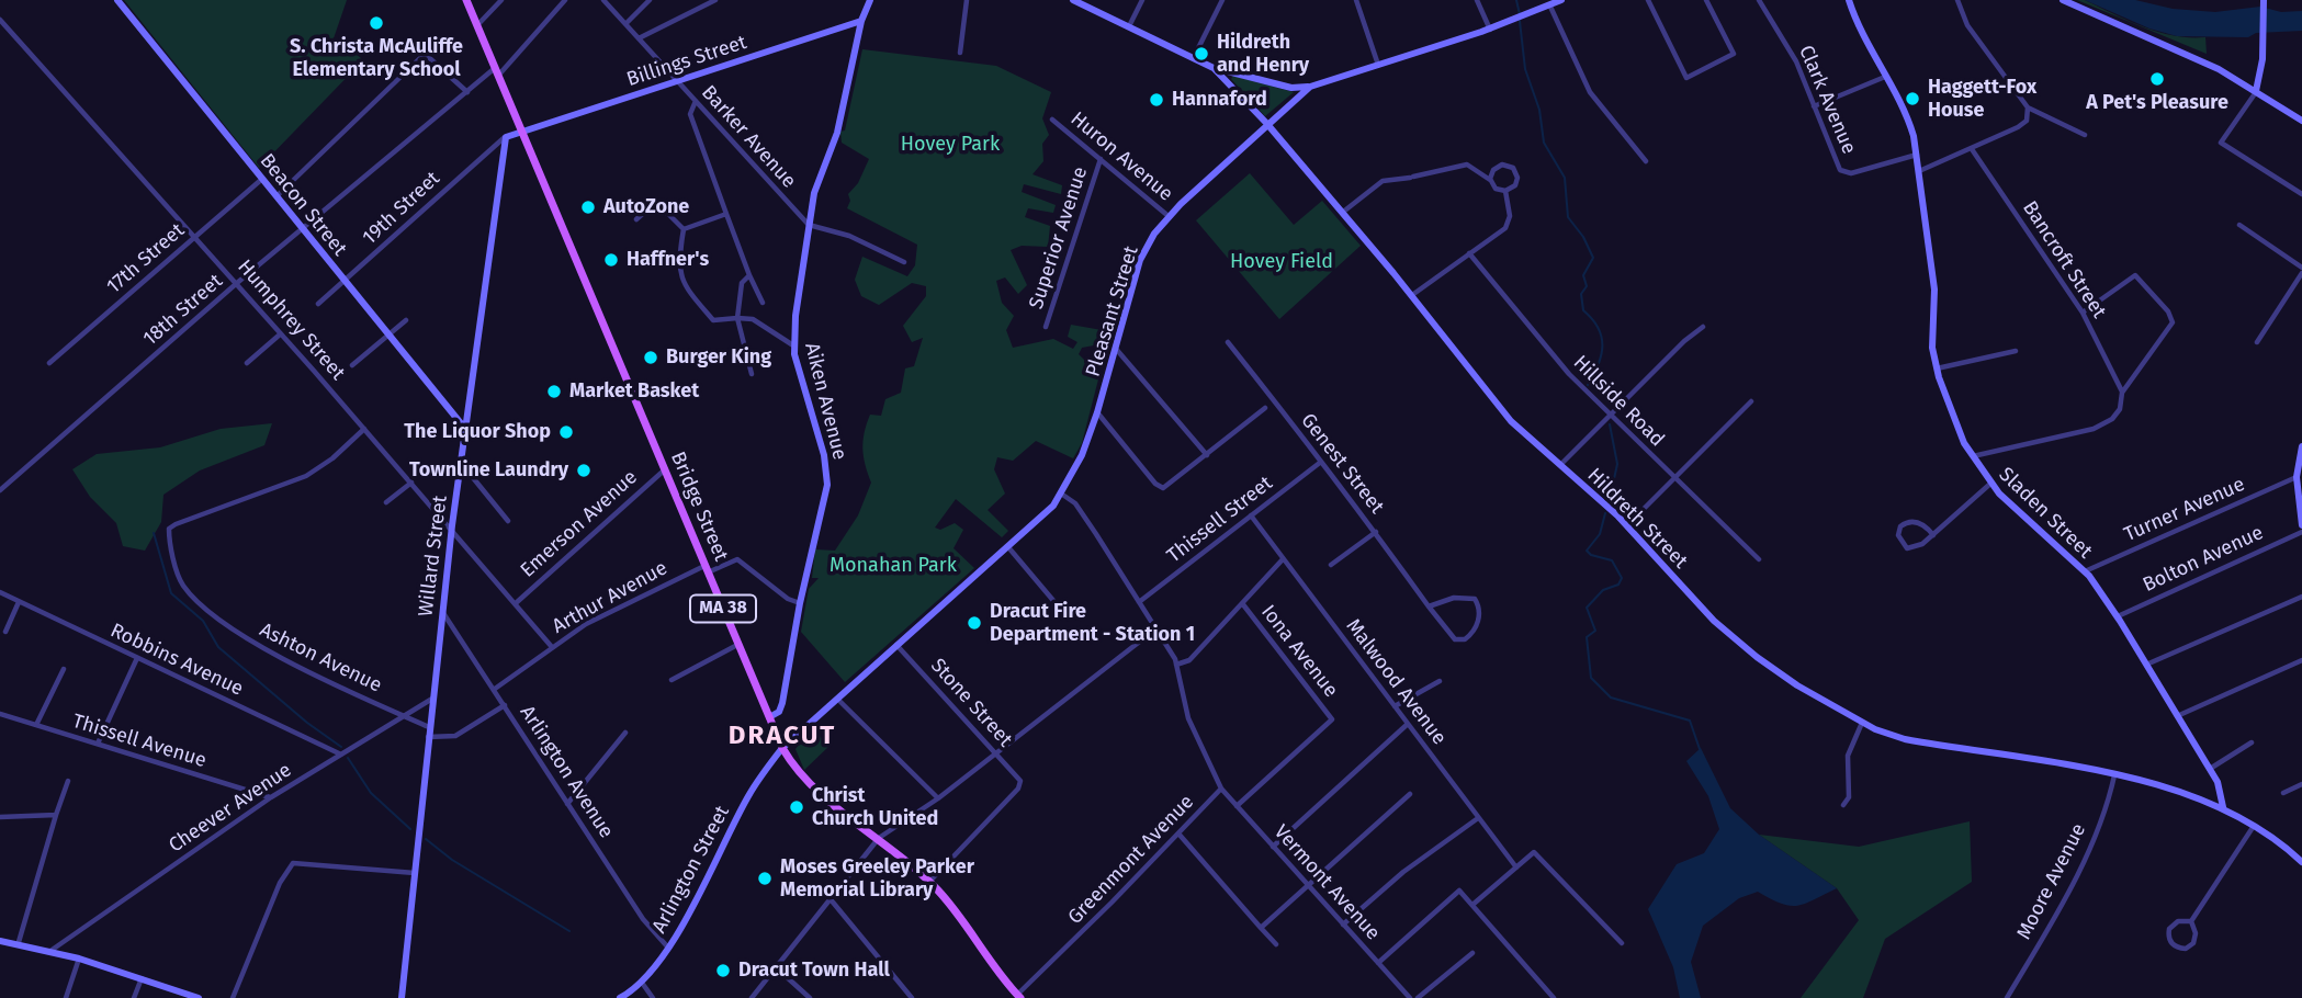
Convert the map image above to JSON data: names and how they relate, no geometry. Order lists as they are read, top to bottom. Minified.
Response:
{"streets":{"main road":["Bridge Street","MA 38"],"street":["Billings Street","Clark Avenue","Barker Avenue","Huron Avenue","Beacon Street","19th Street","Superior Avenue","17th Street","Bancroft Street","18th Street","Pleasant Street","Humphrey Street","Aiken Avenue","Hillside Road","Genest Street","Turner Avenue","Sladen Street","Hildreth Street","Thissell Street","Emerson Avenue","Willard Street","Bolton Avenue","Arthur Avenue","Iona Avenue","Ashton Avenue","Robbins Avenue","Malwood Avenue","Stone Street","Thissell Avenue","Arlington Avenue","Cheever Avenue","Greenmont Avenue","Arlington Street","Moore Avenue","Vermont Avenue"]},"crossings":[["Billings Street","Barker Avenue"],["Billings Street","Aiken Avenue"],["Billings Street","Bridge Street"],["Clark Avenue","Sladen Street"],["Barker Avenue","Aiken Avenue"],["Huron Avenue","Superior Avenue"],["Huron Avenue","Pleasant Street"],["Beacon Street","19th Street"],["Beacon Street","17th Street"],["Beacon Street","18th Street"],["Beacon Street","Willard Street"],["19th Street","Willard Street"],["17th Street","Humphrey Street"],["18th Street","Humphrey Street"],["18th Street","Bridge Street"],["Pleasant Street","Bridge Street"],["Pleasant Street","Hildreth Street"],["Pleasant Street","Stone Street"],["Pleasant Street","Greenmont Avenue"],["Pleasant Street","Arlington Street"],["Humphrey Street","Emerson Avenue"],["Humphrey Street","Willard Street"],["Humphrey Street","Arthur Avenue"],["Humphrey Street","Ashton Avenue"],["Aiken Avenue","Bridge Street"],["Aiken Avenue","Arthur Avenue"],["Genest Street","Thissell Street"],["Bridge Street","Emerson Avenue"],["Bridge Street","Arthur Avenue"],["Bridge Street","Stone Street"],["Bridge Street","Greenmont Avenue"],["Bridge Street","Arlington Street"],["Turner Avenue","Sladen Street"],["Sladen Street","Hildreth Street"],["Sladen Street","Bolton Avenue"],["Hildreth Street","Moore Avenue"],["Thissell Street","Malwood Avenue"],["Thissell Street","Greenmont Avenue"],["Willard Street","Ashton Avenue"],["Willard Street","Arlington Avenue"],["Willard Street","Cheever Avenue"],["Arthur Avenue","Arlington Avenue"],["Iona Avenue","Vermont Avenue"],["Ashton Avenue","Cheever Avenue"],["Robbins Avenue","Cheever Avenue"],["Thissell Avenue","Cheever Avenue"],["Arlington Avenue","Arlington Street"],["Greenmont Avenue","Vermont Avenue"]],"districts":["DRACUT"],"parks":["Hovey Park","Hovey Field","Monahan Park"],"places":["S. Christa McAuliffe Elementary School","Hildreth and Henry","A Pet's Pleasure","Haggett-Fox House","Hannaford","AutoZone","Haffner's","Burger King","Market Basket","The Liquor Shop","Townline Laundry","Dracut Fire Department - Station 1","Christ Church United","Moses Greeley Parker Memorial Library","Dracut Town Hall"]}
